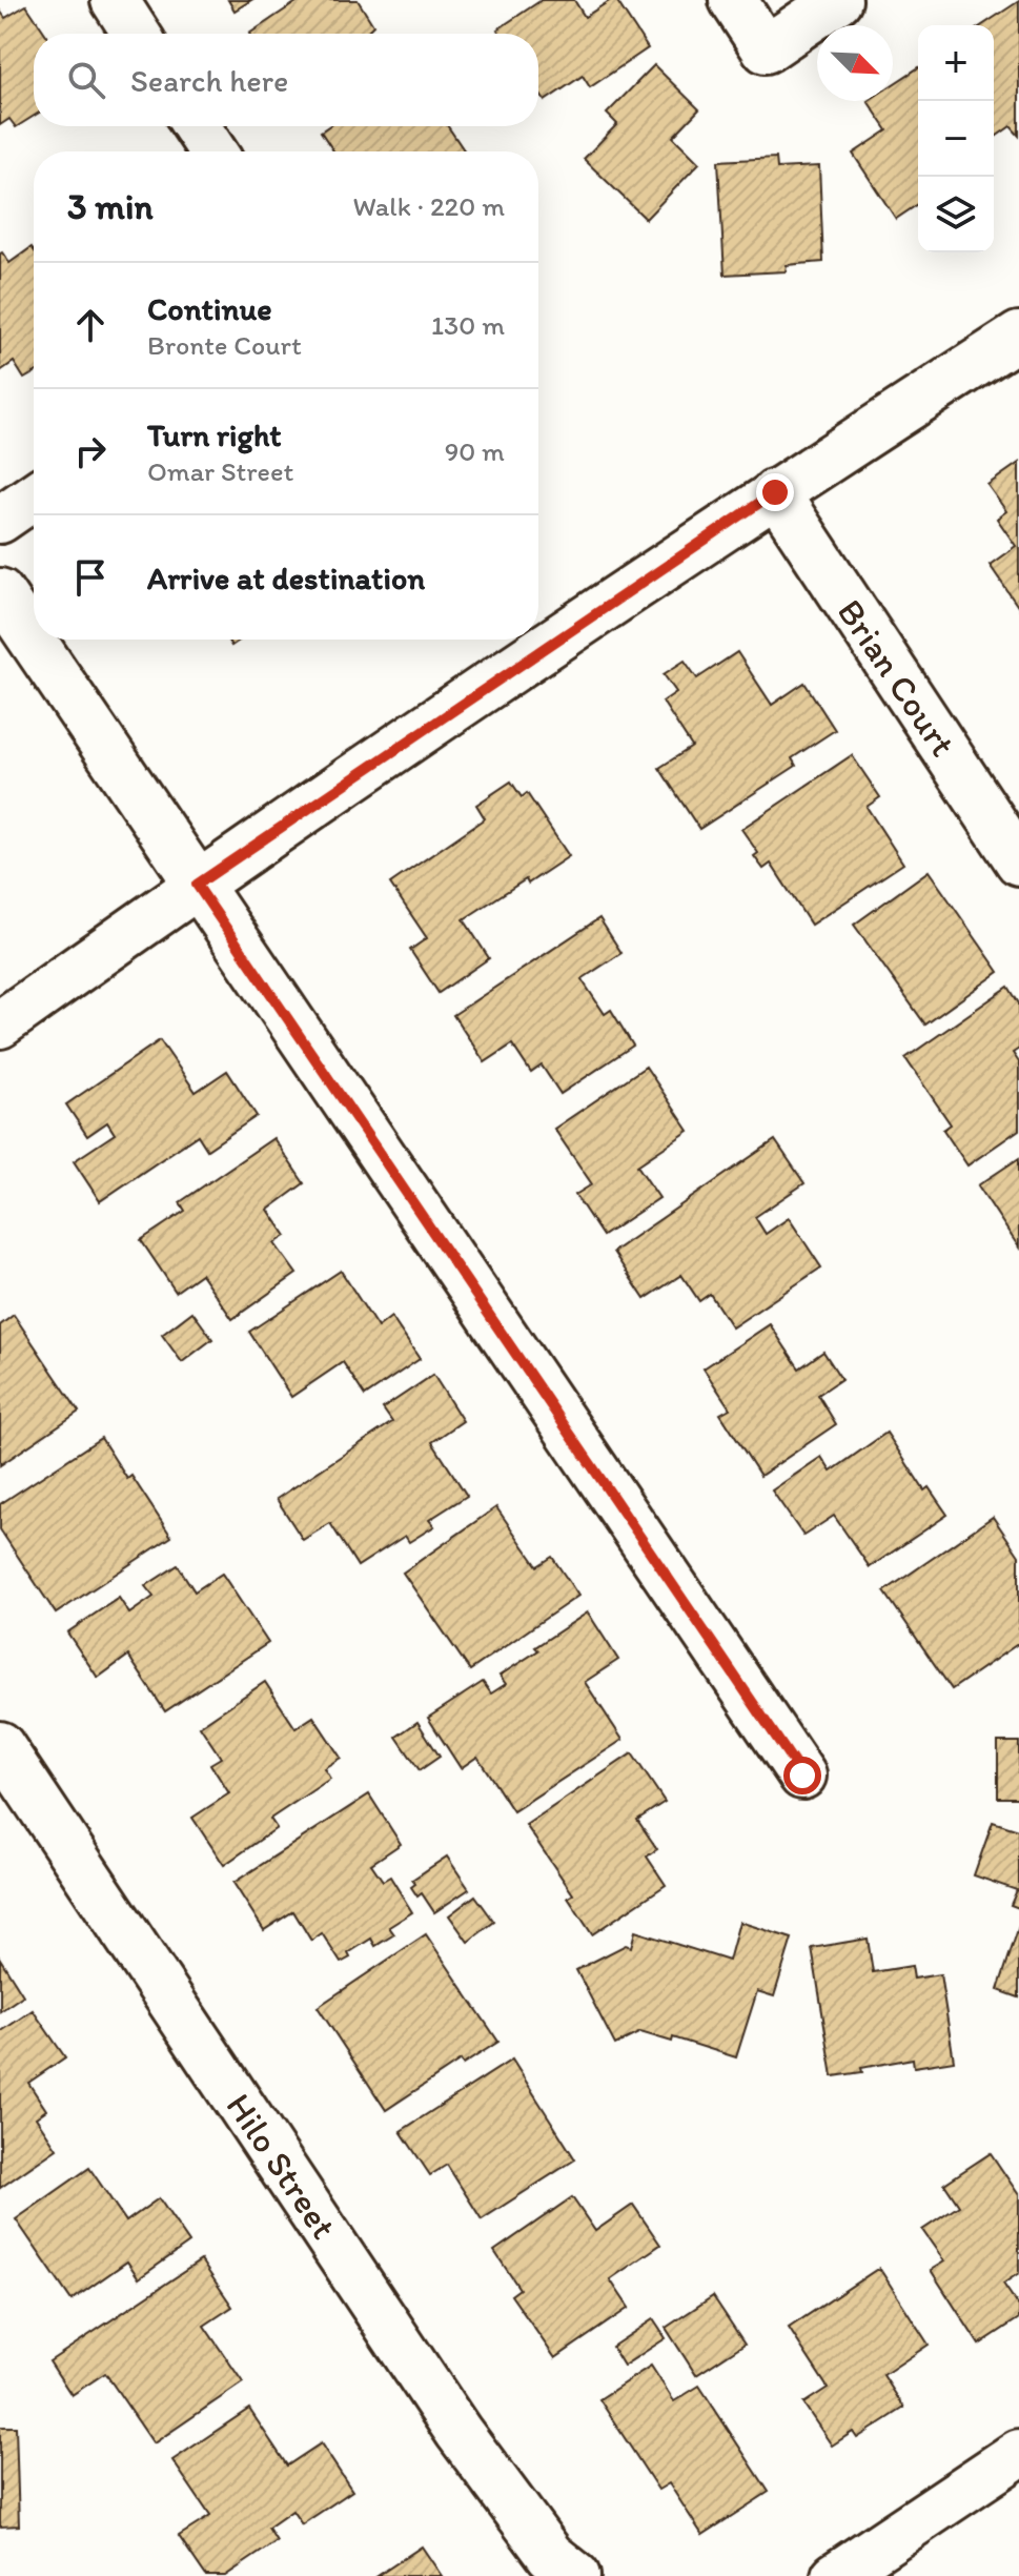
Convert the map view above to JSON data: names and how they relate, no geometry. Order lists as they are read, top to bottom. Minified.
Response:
{"streets":{"street":["Brian Court","Hilo Street"]},"north":"bottom right","page":{"map_buttons":["+","−"],"search":"Search here","heading":["3 min","Walk · 220 m"],"list":[["Continue","Bronte Court","130 m"],["Turn right","Omar Street","90 m"],"Arrive at destination"]}}
